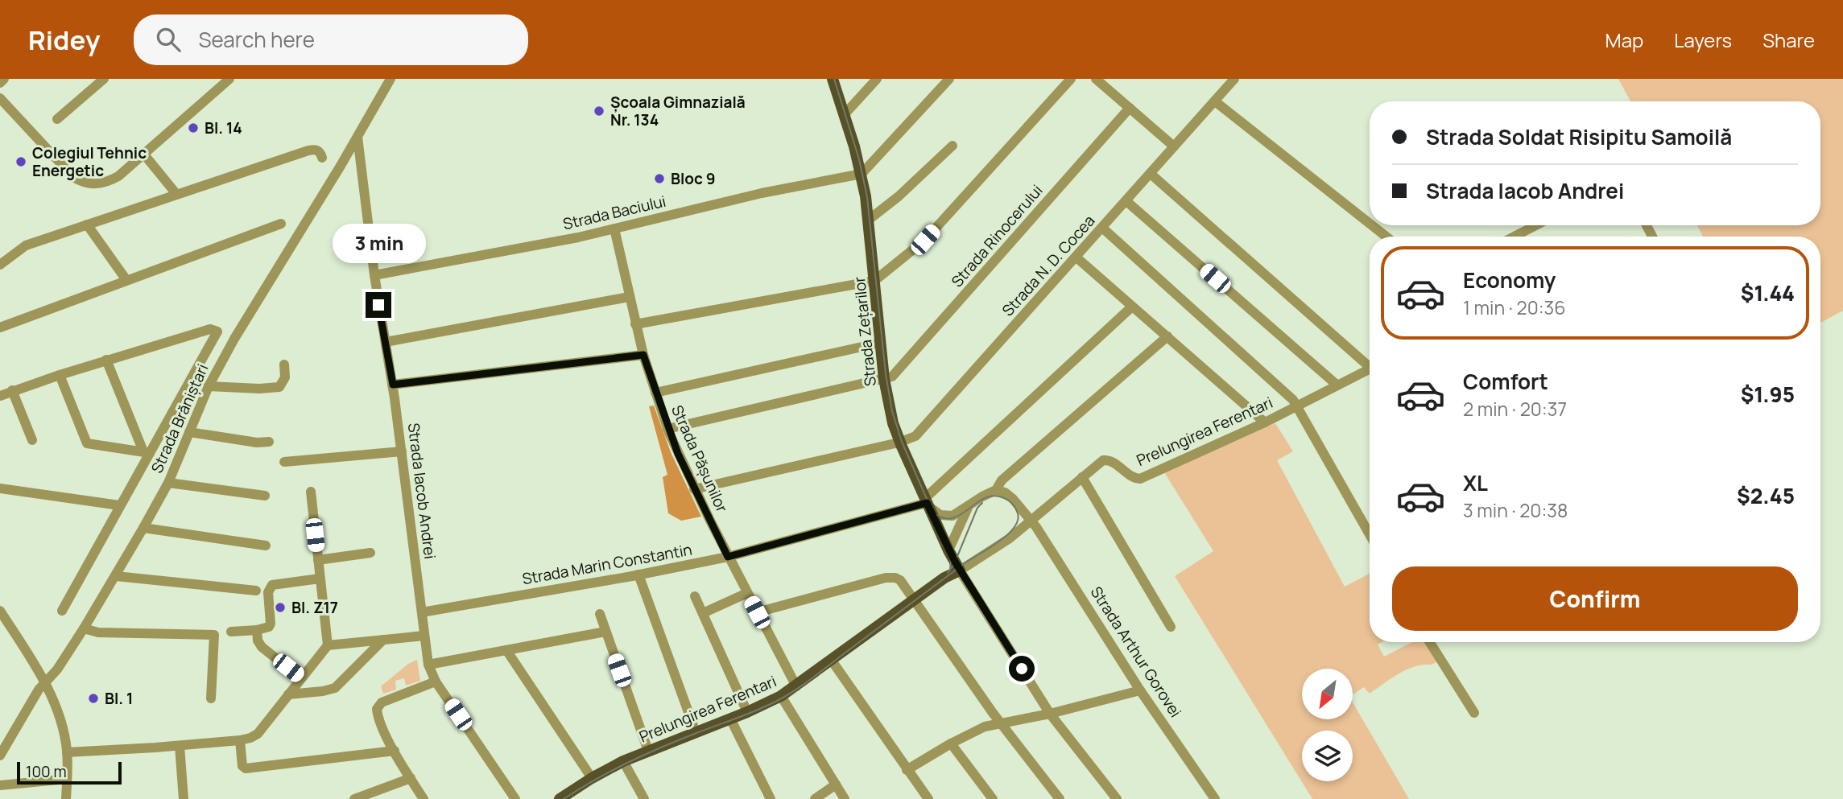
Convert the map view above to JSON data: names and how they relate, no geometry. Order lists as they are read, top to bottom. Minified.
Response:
{"streets":{"main road":["Strada Zețarilor","Prelungirea Ferentari"],"street":["Strada Baciului","Strada Rinocerului","Strada N. D. Cocea","Strada Brăniștari","Strada Pășunilor","Strada Iacob Andrei","Strada Marin Constantin","Strada Arthur Gorovei"]},"crossings":[["Strada Baciului","Strada Zețarilor"],["Strada Baciului","Strada Pășunilor"],["Strada Baciului","Strada Iacob Andrei"],["Strada Rinocerului","Strada Zețarilor"],["Strada N. D. Cocea","Strada Zețarilor"],["Strada N. D. Cocea","Strada Pășunilor"],["Strada Zețarilor","Prelungirea Ferentari"],["Strada Zețarilor","Strada Marin Constantin"],["Strada Brăniștari","Strada Iacob Andrei"],["Prelungirea Ferentari","Strada Pășunilor"],["Prelungirea Ferentari","Strada Arthur Gorovei"],["Strada Pășunilor","Strada Marin Constantin"],["Strada Iacob Andrei","Strada Marin Constantin"]],"places":["Școala Gimnazială Nr. 134","Bl. 14","Colegiul Tehnic Energetic","Bloc 9","Bl. Z17","Bl. 1"],"scale_bar":"100 m","north":"bottom left","page":{"header":"Ridey","search":"Search here","nav":["Map","Layers","Share"],"banner":["Strada Soldat Risipitu Samoilă","Strada Iacob Andrei"],"bubble":"3 min","list":[{"name":"Economy","note":"1 min · 20:36","value":"$1.44"},{"name":"Comfort","note":"2 min · 20:37","value":"$1.95"},{"name":"XL","note":"3 min · 20:38","value":"$2.45"}],"buttons":"Confirm","scale":"100 m"}}
